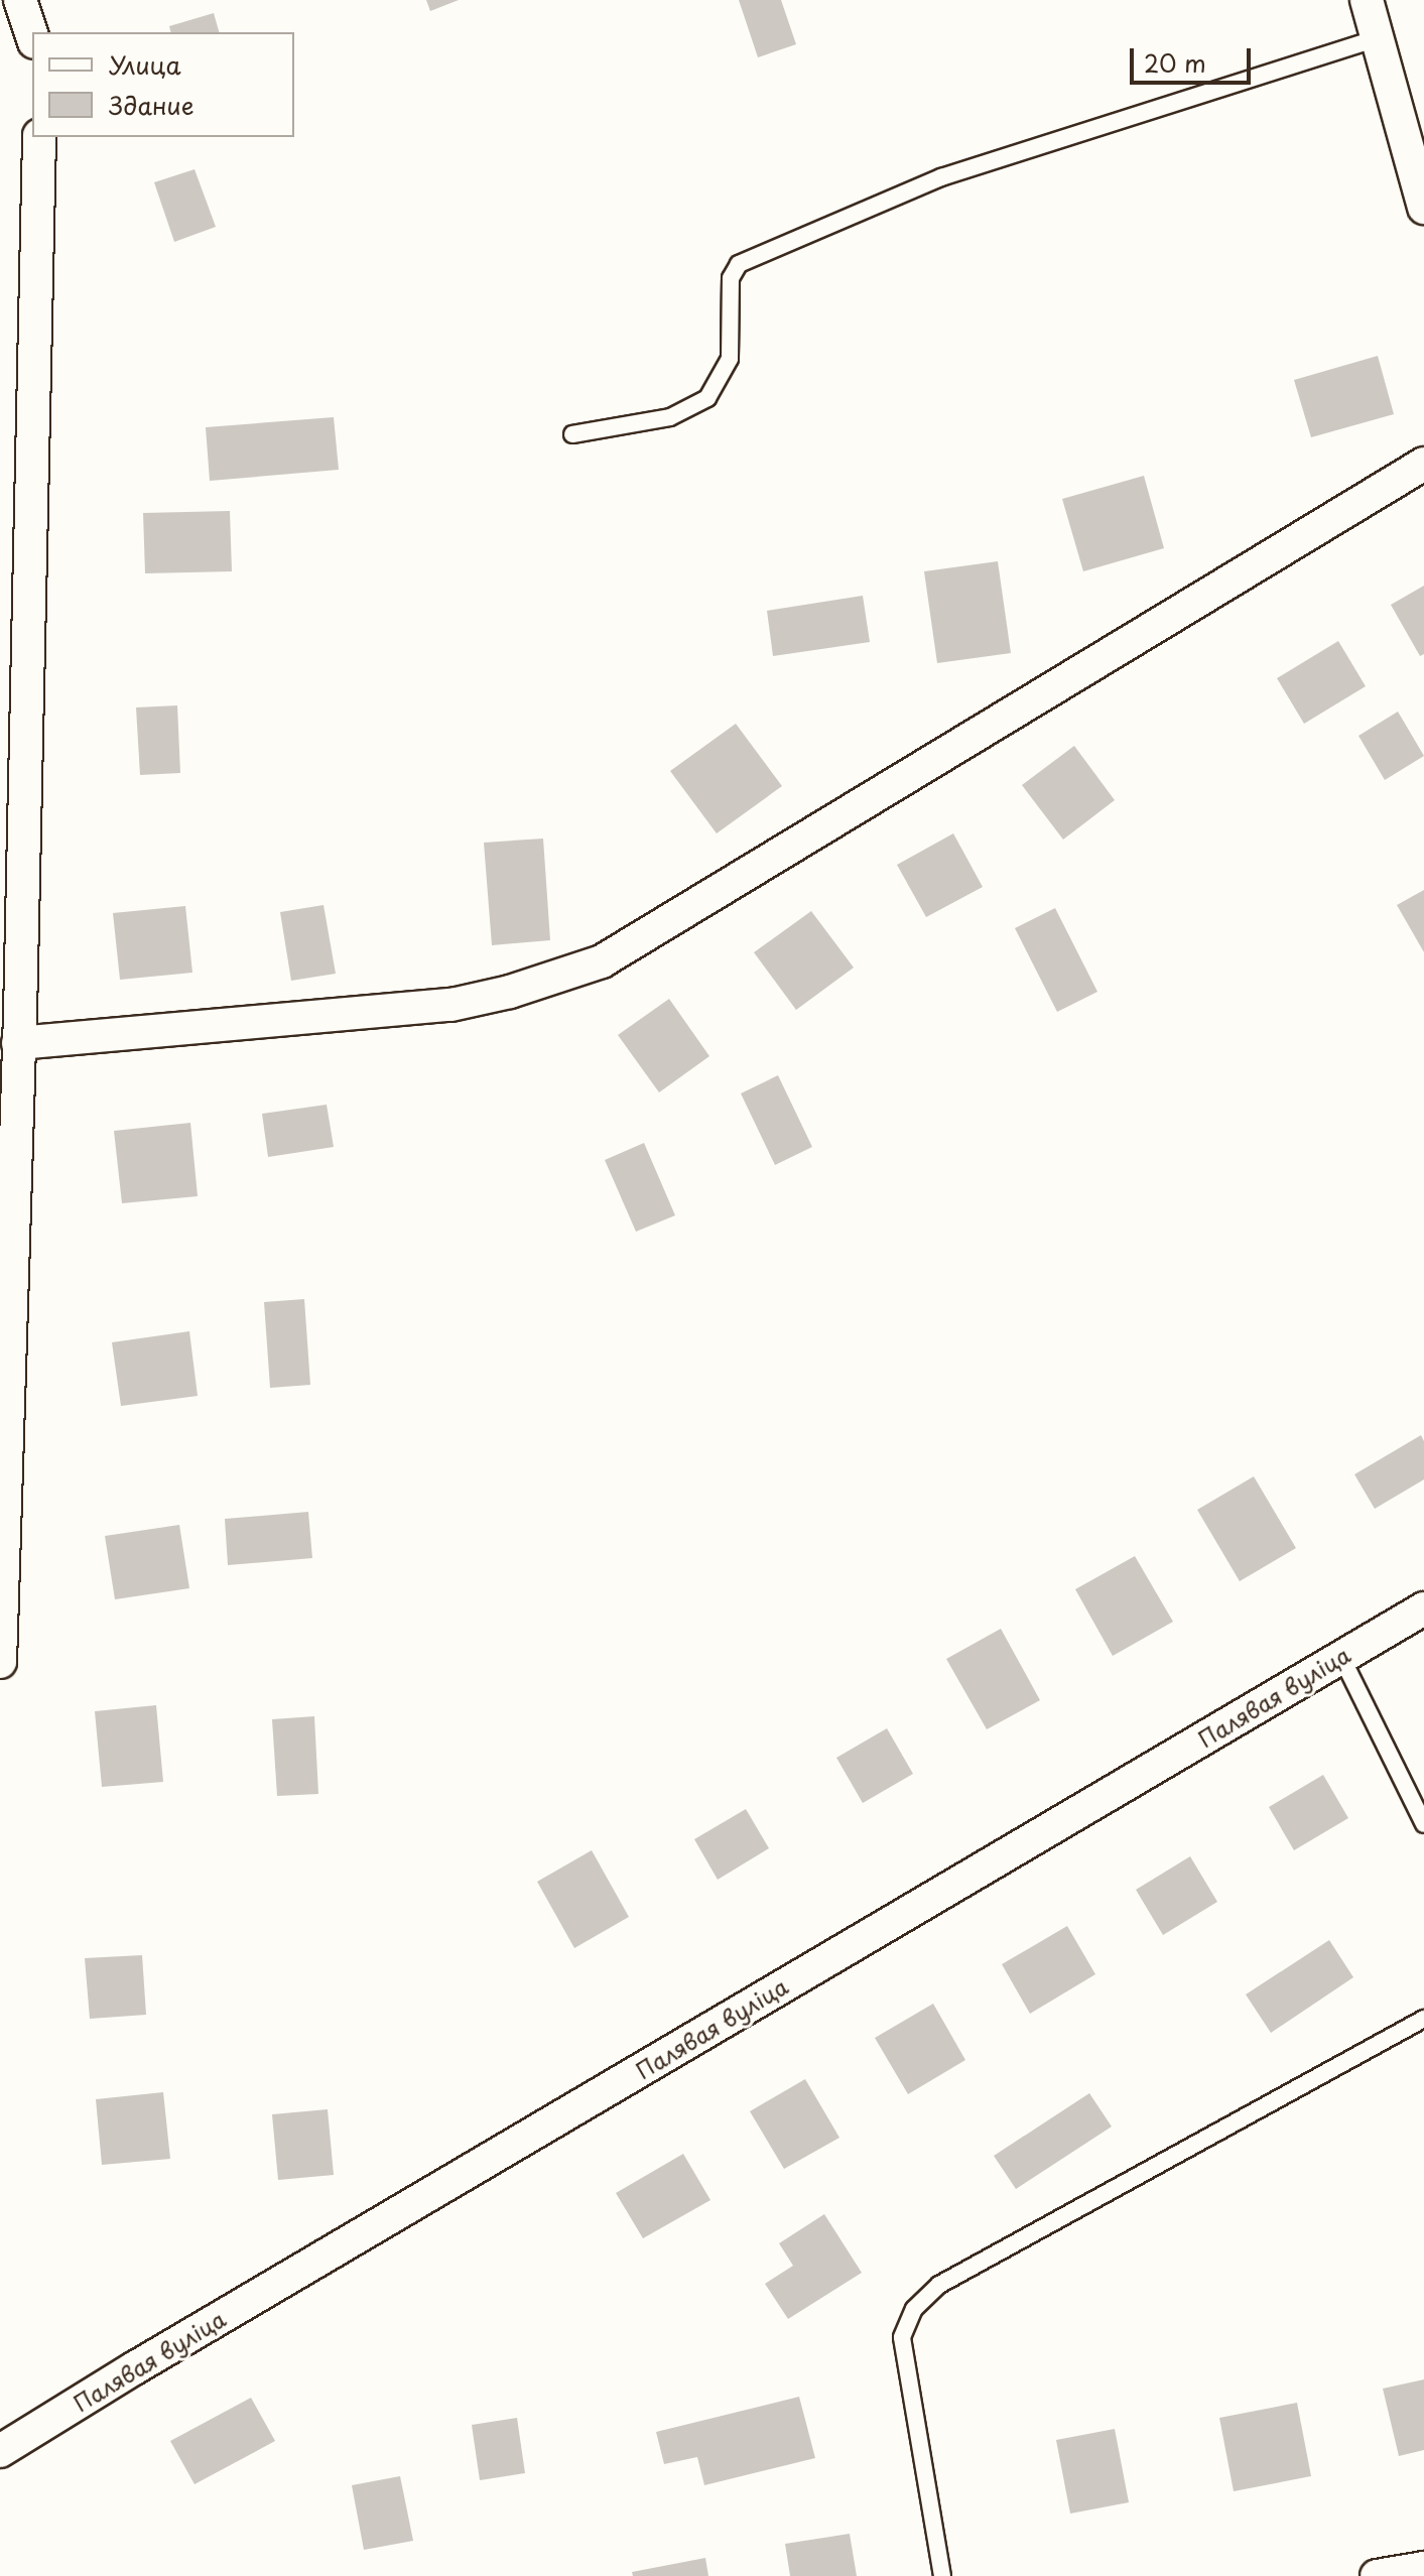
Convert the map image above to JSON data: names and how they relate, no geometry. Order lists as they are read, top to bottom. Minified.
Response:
{"streets":{"street":["Палявая вуліца"]},"legend":["Улица","Здание"],"scale_bar":"20 m"}
